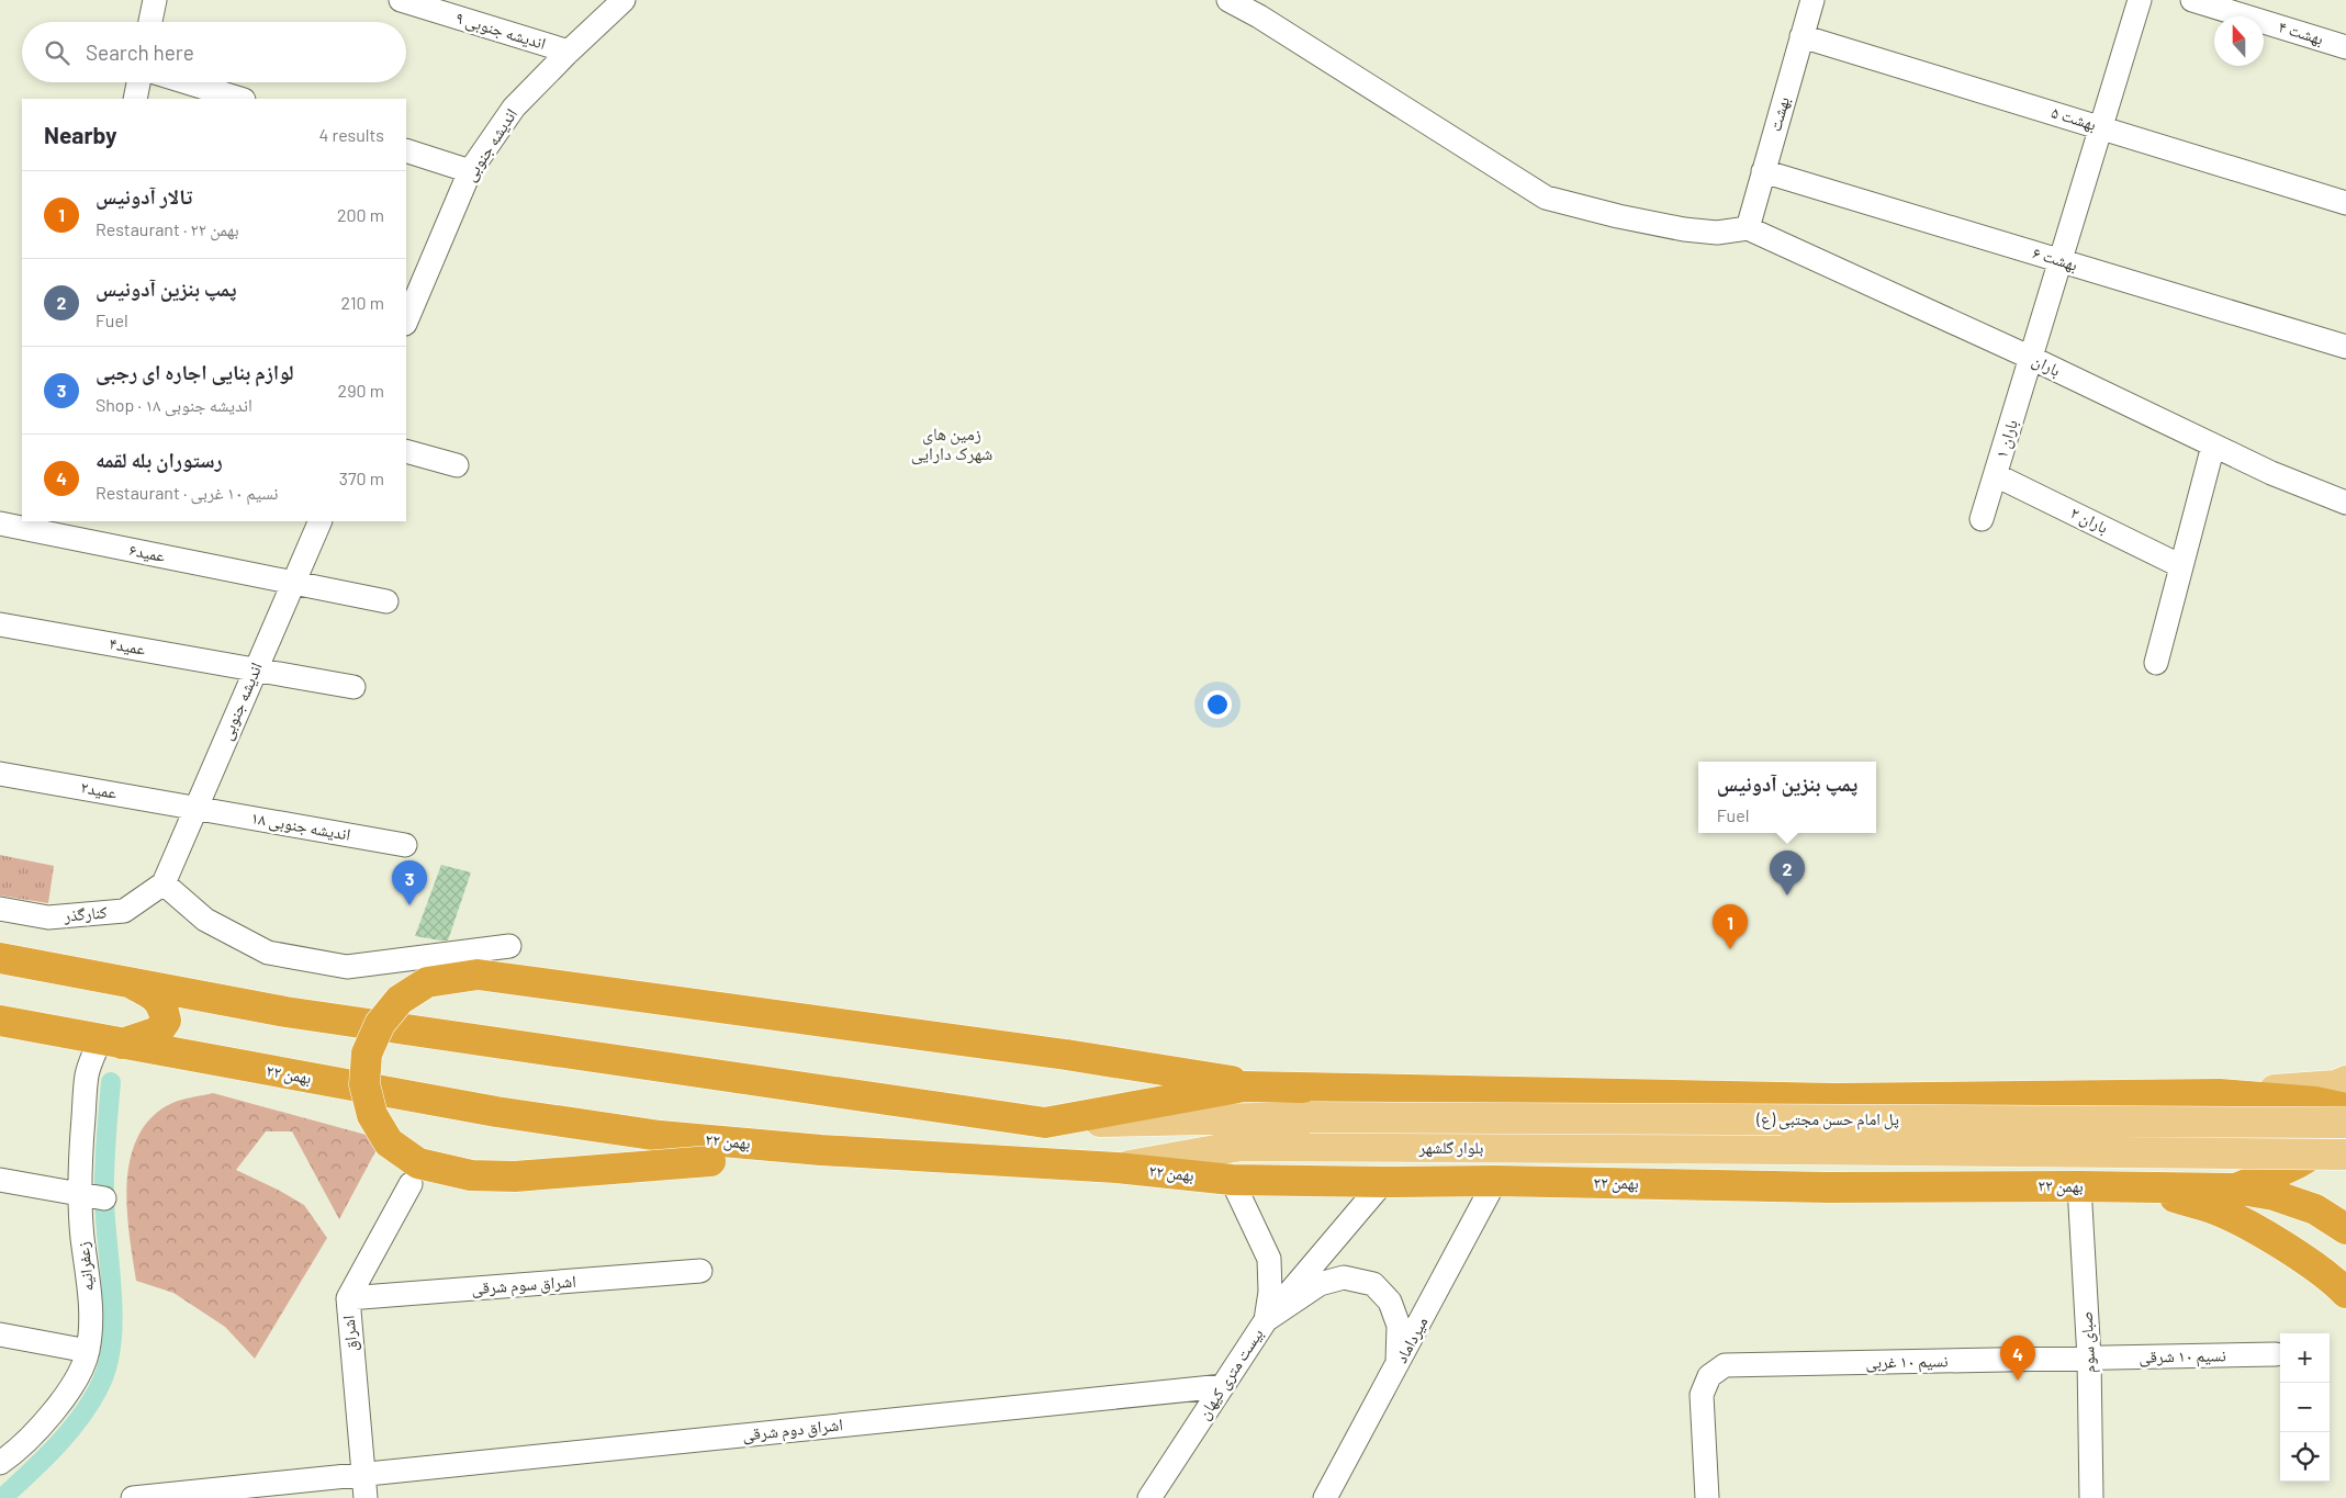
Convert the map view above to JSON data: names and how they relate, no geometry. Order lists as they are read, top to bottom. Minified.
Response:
{"streets":{"highway":["۲۲ بهمن"],"main road":["پل امام حسن مجتبی (ع)","بلوار گلشهر"],"street":["اندیشه جنوبی ۹","بهشت ۴","بهشت","بهشت ۵","اندیشه جنوبی","بهشت ۶","باران","باران ۱","باران ۲","عمید۶","عمید۴","عمید۲","اندیشه جنوبی ۱۸","کنارگذر","زعفرانیه","اشراق سوم شرقی","اشراق","میرداماد","صبای سوم","نسیم ۱۰ شرقی","نسیم ۱۰ غربی","بیست متری کیهان","اشراق دوم شرقی"]},"crossings":[["اندیشه جنوبی ۹","اندیشه جنوبی"],["بهشت","بهشت ۵"],["بهشت","بهشت ۶"],["بهشت","باران"],["بهشت ۵","باران ۱"],["اندیشه جنوبی","عمید۶"],["اندیشه جنوبی","عمید۴"],["اندیشه جنوبی","عمید۲"],["اندیشه جنوبی","اندیشه جنوبی ۱۸"],["اندیشه جنوبی","کنارگذر"],["بهشت ۶","باران ۱"],["باران","باران ۱"],["باران ۱","باران ۲"],["عمید۲","اندیشه جنوبی ۱۸"],["۲۲ بهمن","بلوار گلشهر"],["۲۲ بهمن","زعفرانیه"],["۲۲ بهمن","میرداماد"],["۲۲ بهمن","صبای سوم"],["۲۲ بهمن","بیست متری کیهان"],["پل امام حسن مجتبی (ع)","بلوار گلشهر"],["اشراق سوم شرقی","اشراق"],["اشراق","اشراق دوم شرقی"],["صبای سوم","نسیم ۱۰ شرقی"],["صبای سوم","نسیم ۱۰ غربی"],["نسیم ۱۰ شرقی","نسیم ۱۰ غربی"],["بیست متری کیهان","اشراق دوم شرقی"]],"districts":["زمین های شهرک دارایی"],"north":"top","page":{"search":"Search here","heading":["Nearby","4 results"],"list":[{"mark":"1","name":"تالار آدونیس","note":"Restaurant · ۲۲ بهمن","value":"200 m"},{"mark":"2","name":"پمپ بنزین آدونیس","note":"Fuel","value":"210 m"},{"mark":"3","name":"لوازم بنایی اجاره ای رجبی","note":"Shop · اندیشه جنوبی ۱۸","value":"290 m"},{"mark":"4","name":"رستوران بله لقمه","note":"Restaurant · نسیم ۱۰ غربی","value":"370 m"}],"popup":["پمپ بنزین آدونیس","Fuel"],"pins":["2","3","1","4"],"map_buttons":["+","−"]}}
